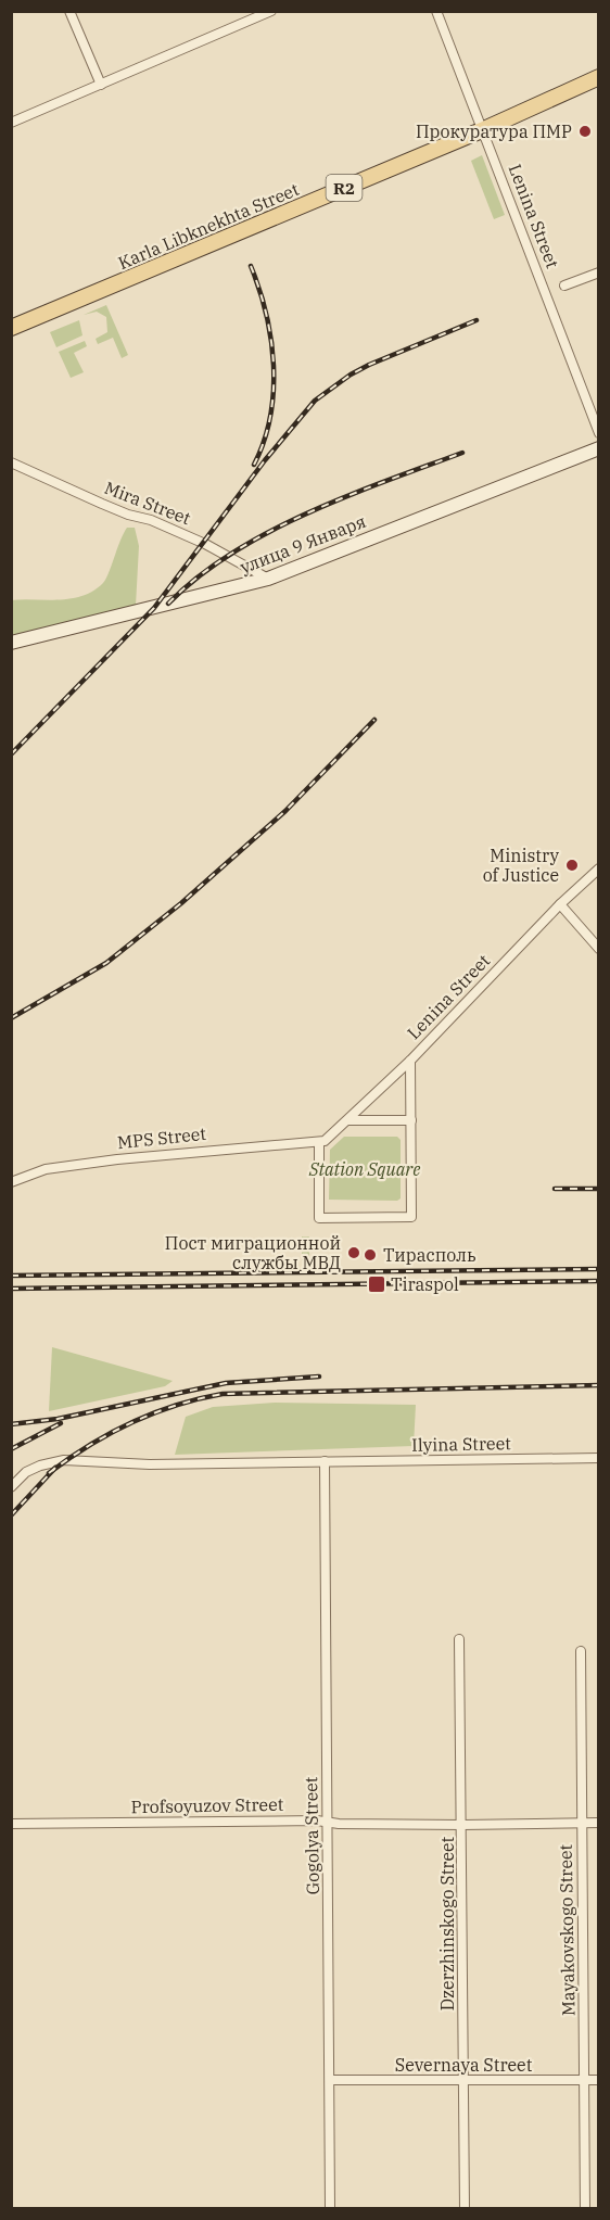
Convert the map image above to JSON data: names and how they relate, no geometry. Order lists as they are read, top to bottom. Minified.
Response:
{"streets":{"main road":["R2","Karla Libknekhta Street"],"street":["Lenina Street","Mira Street","улица 9 Января","MPS Street","Ilyina Street","Profsoyuzov Street","Gogolya Street","Dzerzhinskogo Street","Mayakovskogo Street","Severnaya Street"]},"crossings":[["Lenina Street","Karla Libknekhta Street"],["Lenina Street","MPS Street"],["Mira Street","улица 9 Января"],["Ilyina Street","Gogolya Street"],["Profsoyuzov Street","Gogolya Street"],["Profsoyuzov Street","Dzerzhinskogo Street"],["Profsoyuzov Street","Mayakovskogo Street"],["Gogolya Street","Severnaya Street"],["Dzerzhinskogo Street","Severnaya Street"],["Mayakovskogo Street","Severnaya Street"]],"parks":["Station Square"],"places":{"other":["Прокуратура ПМР","Ministry of Justice","Пост миграционной службы МВД","Тирасполь"],"transit":["Tiraspol"]}}
